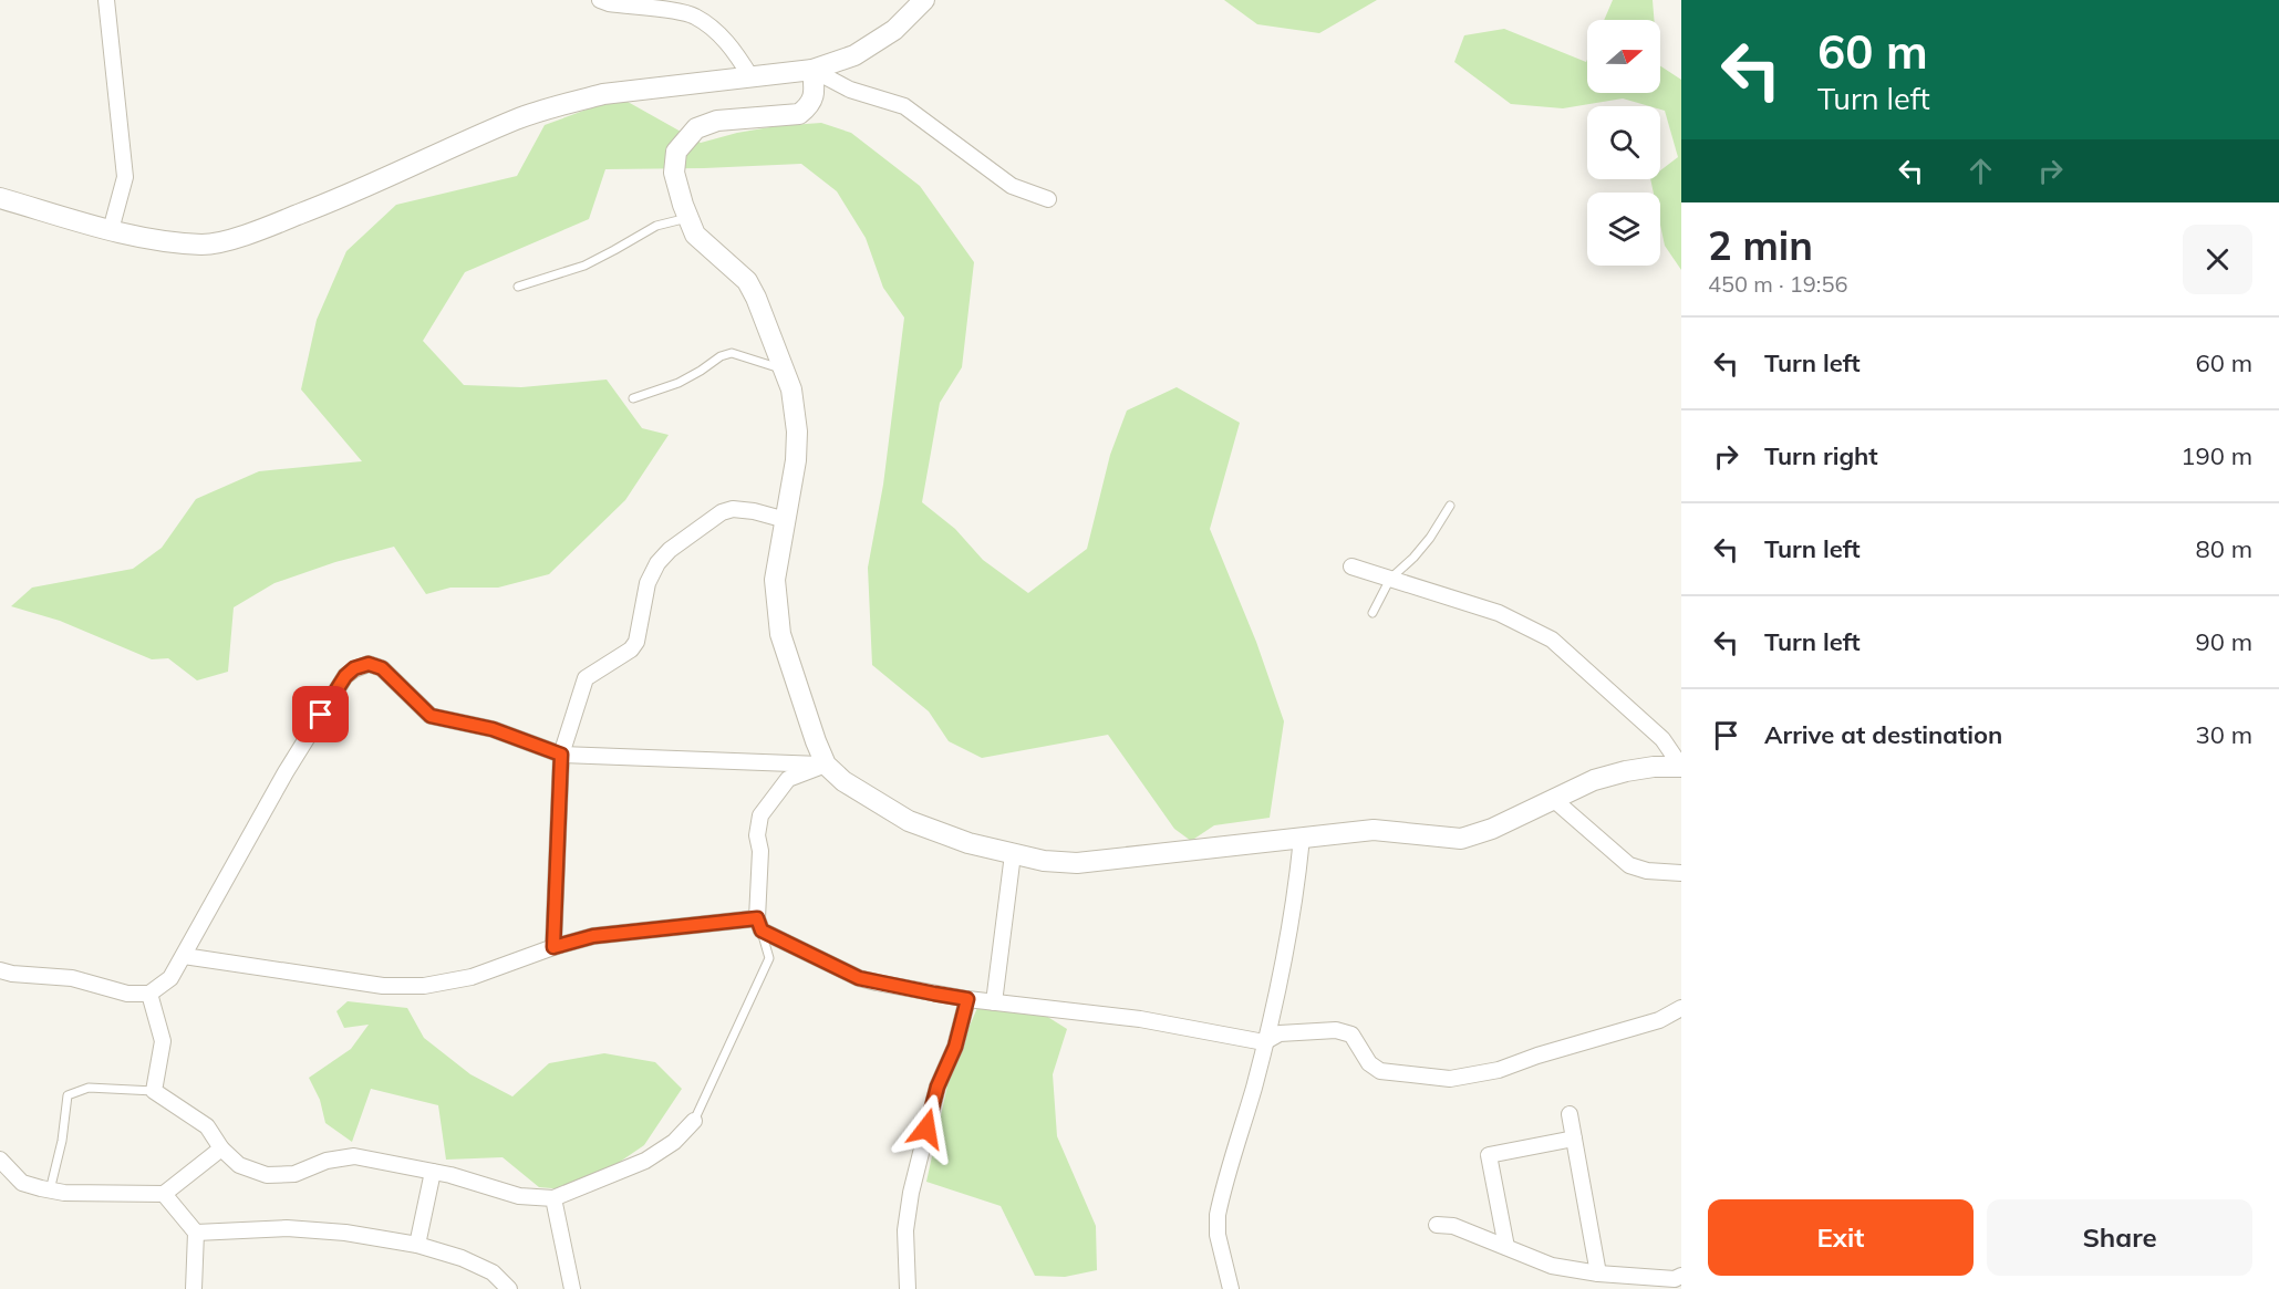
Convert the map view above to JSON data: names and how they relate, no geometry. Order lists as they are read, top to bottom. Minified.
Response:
{"north":"right","page":{"turn":["60 m","Turn left"],"heading":["2 min","450 m · 19:56"],"list":[{"name":"Turn left","value":"60 m"},{"name":"Turn right","value":"190 m"},{"name":"Turn left","value":"80 m"},{"name":"Turn left","value":"90 m"},{"name":"Arrive at destination","value":"30 m"}],"buttons":["Exit","Share"]}}
